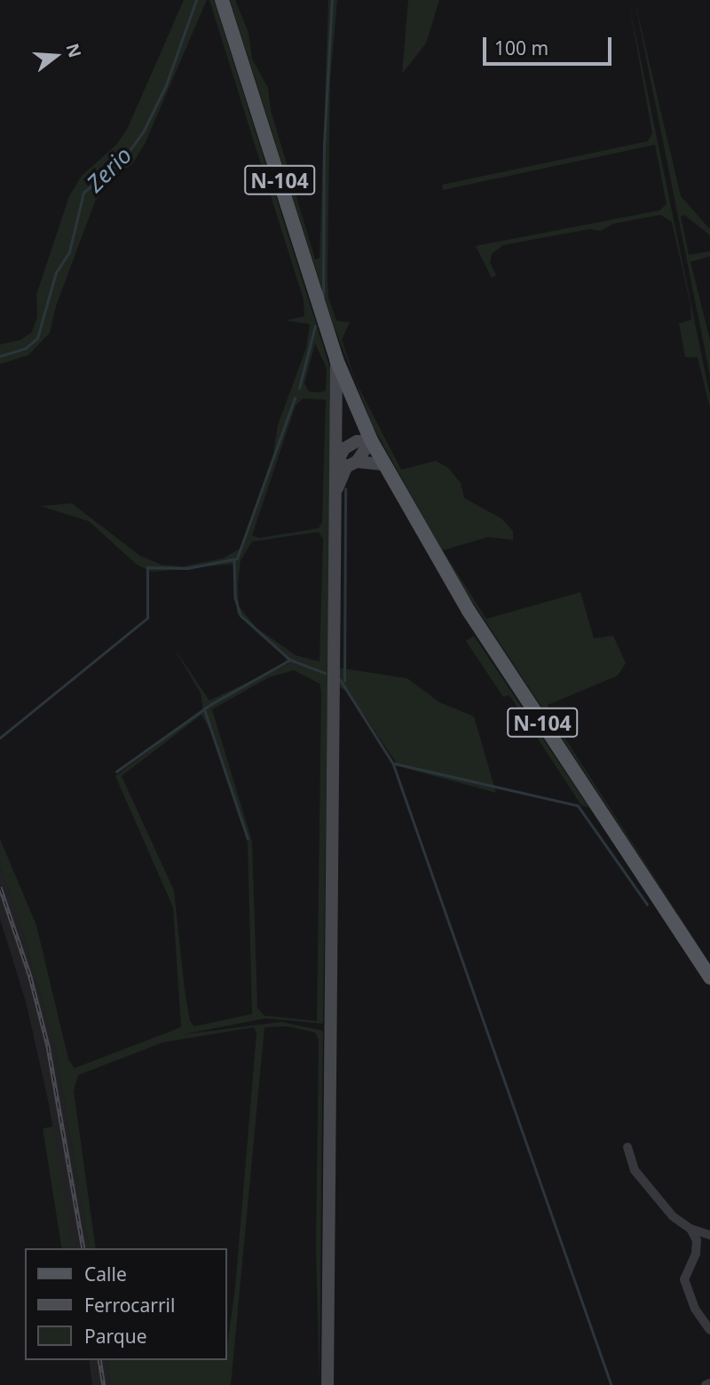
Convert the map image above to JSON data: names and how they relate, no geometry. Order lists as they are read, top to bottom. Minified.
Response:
{"streets":{"main road":["N-104"]},"water":["Zerio"],"legend":["Calle","Ferrocarril","Parque"],"scale_bar":"100 m","north":"right"}
